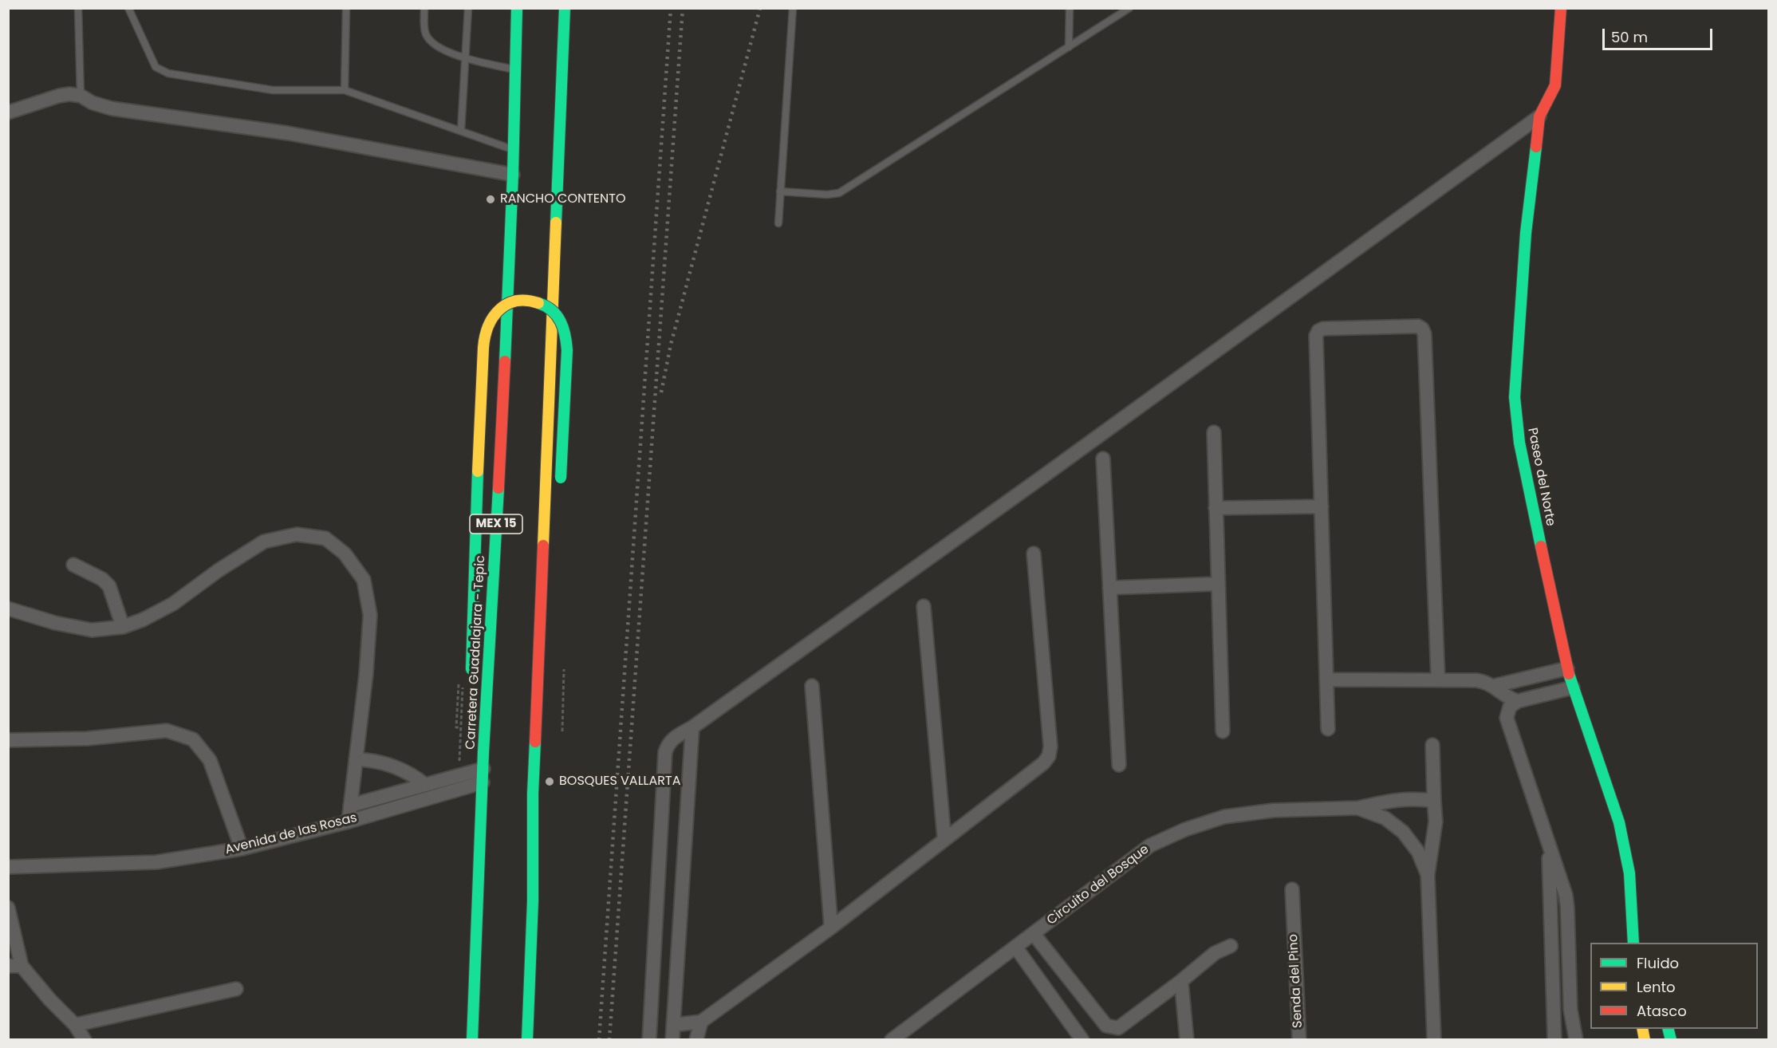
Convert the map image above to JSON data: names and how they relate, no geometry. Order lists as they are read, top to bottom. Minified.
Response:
{"streets":{"main road":["Paseo del Norte","MEX 15","Carretera Guadalajara - Tepic"],"street":["Avenida de las Rosas","Circuito del Bosque","Senda del Pino"]},"crossings":[["Carretera Guadalajara - Tepic","Avenida de las Rosas"]],"places":["RANCHO CONTENTO","BOSQUES VALLARTA"],"legend":["Fluido","Lento","Atasco"],"scale_bar":"50 m"}
